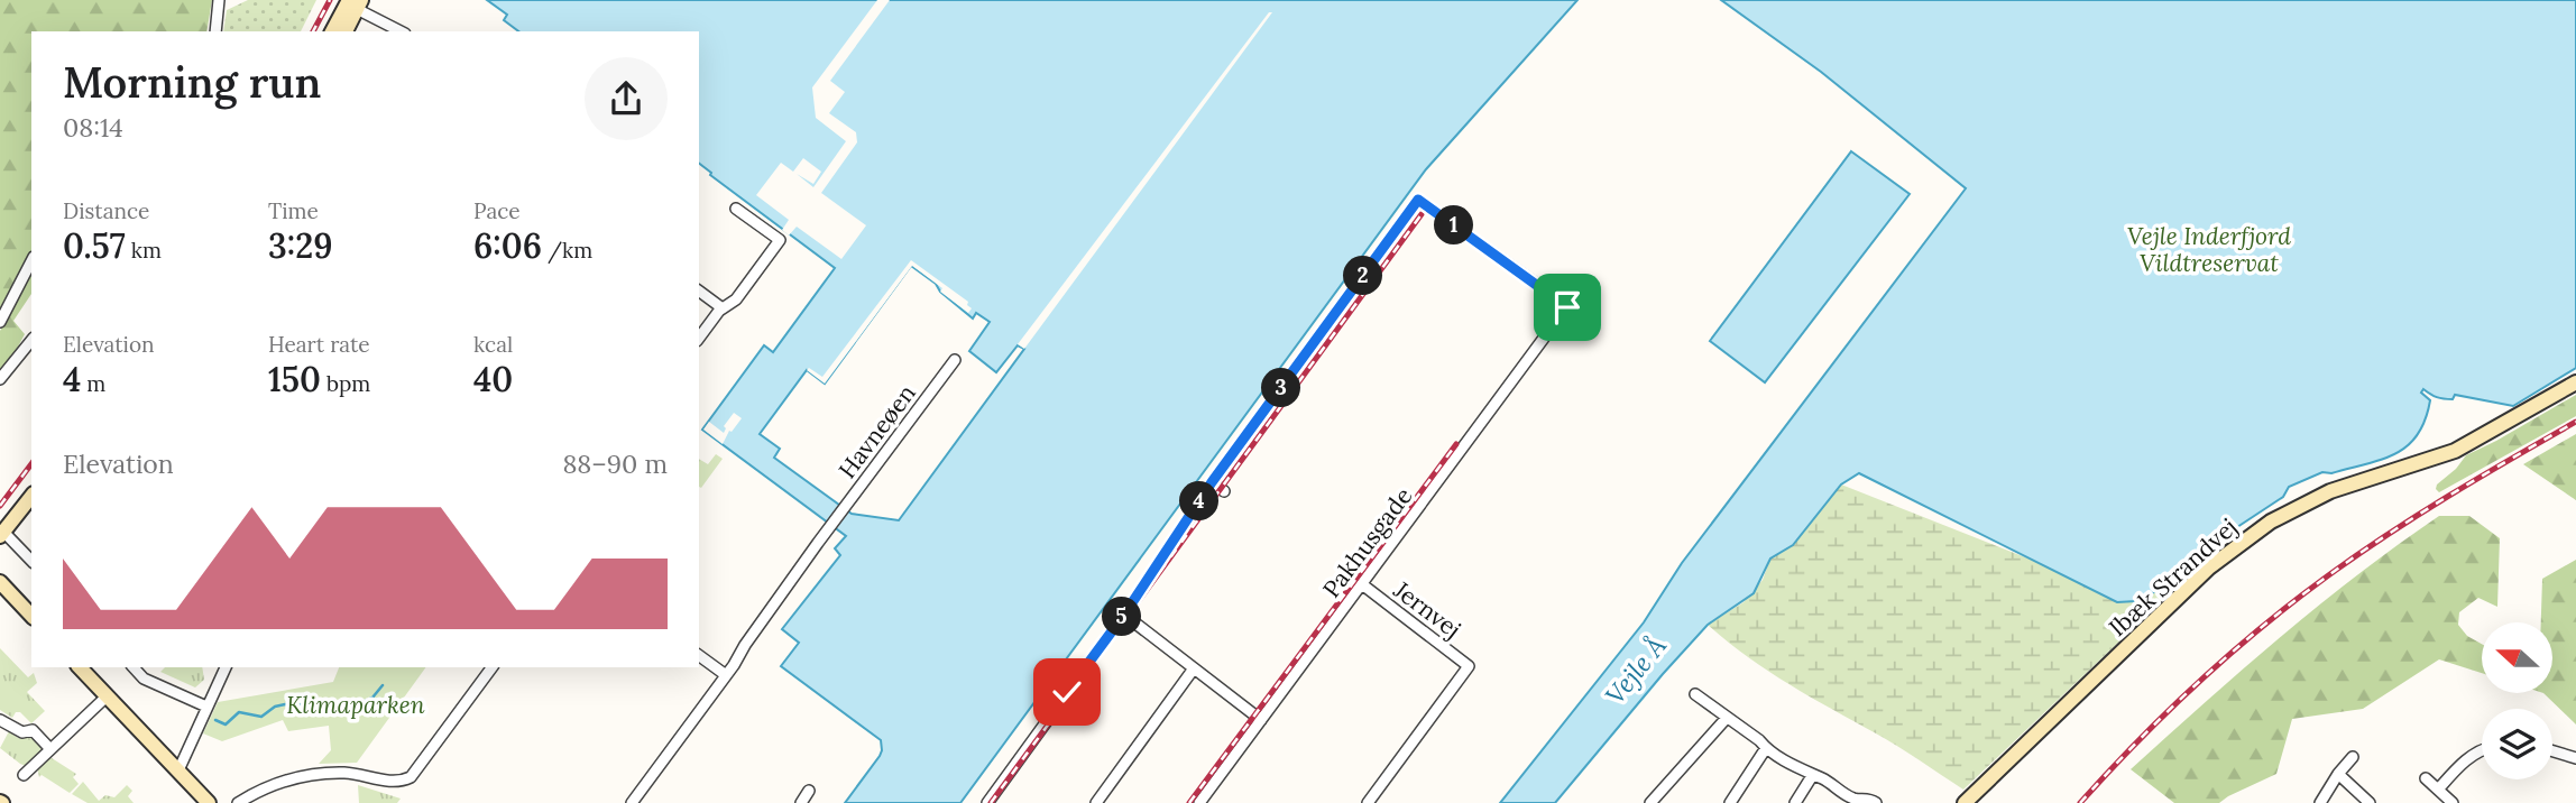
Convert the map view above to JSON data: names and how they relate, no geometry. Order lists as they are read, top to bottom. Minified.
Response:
{"streets":{"street":["Havneøen","Pakhusgade","Ibæk Strandvej","Jernvej"]},"crossings":[["Pakhusgade","Jernvej"]],"water":["Vejle Å"],"parks":["Vejle Inderfjord Vildtreservat","Klimaparken"],"north":"left","page":{"heading":["Morning run","08:14"],"stats":[["Distance","0.57 km"],["Time","3:29"],["Pace","6:06 /km"],["Elevation","4 m"],["Heart rate","150 bpm"],["kcal","40"]],"pins":["1","2","3","4","5"],"chart":["Elevation","88–90 m"]}}
